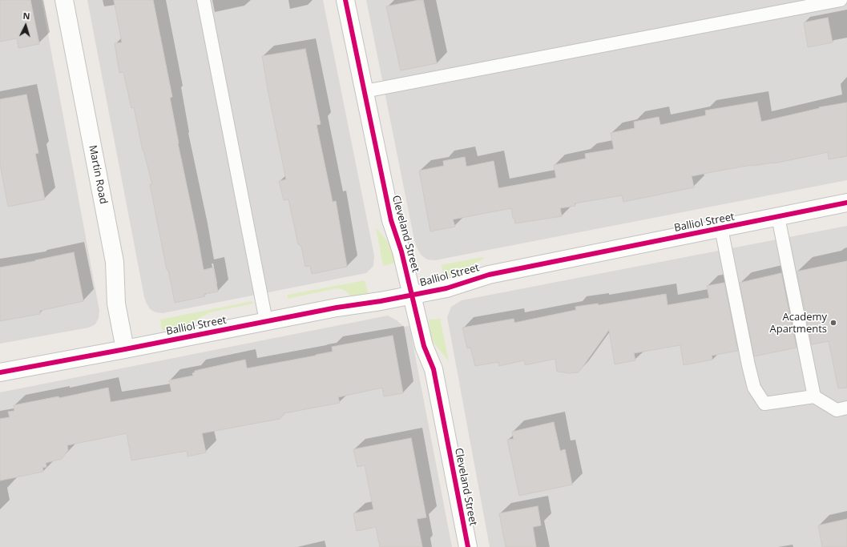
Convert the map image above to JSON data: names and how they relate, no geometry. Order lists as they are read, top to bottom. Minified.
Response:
{"streets":{"street":["Martin Road","Balliol Street","Cleveland Street"]},"crossings":[["Martin Road","Balliol Street"],["Balliol Street","Cleveland Street"]],"places":["Academy Apartments"],"north":"top"}
